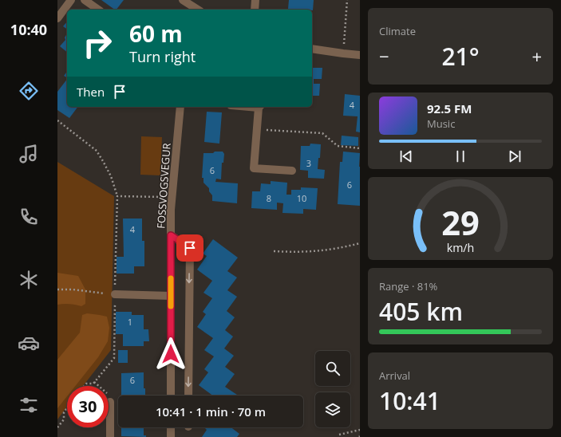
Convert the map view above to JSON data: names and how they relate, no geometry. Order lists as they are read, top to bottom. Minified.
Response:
{"streets":{"street":["FOSSVOGSVEGUR"]},"house_numbers":["4","3","6","6","8","10","4","1","6"],"page":{"tabs":"10:40","tile":["Climate",["Range · 81%","405 km"],["Arrival","10:41"]],"turn":["60 m","Turn right"],"heat":["−","21°","+"],"then":"Then","song":["92.5 FM","Music"],"limit":"30","trip":"10:41 · 1 min · 70 m","gauge":["29","km/h"]}}
